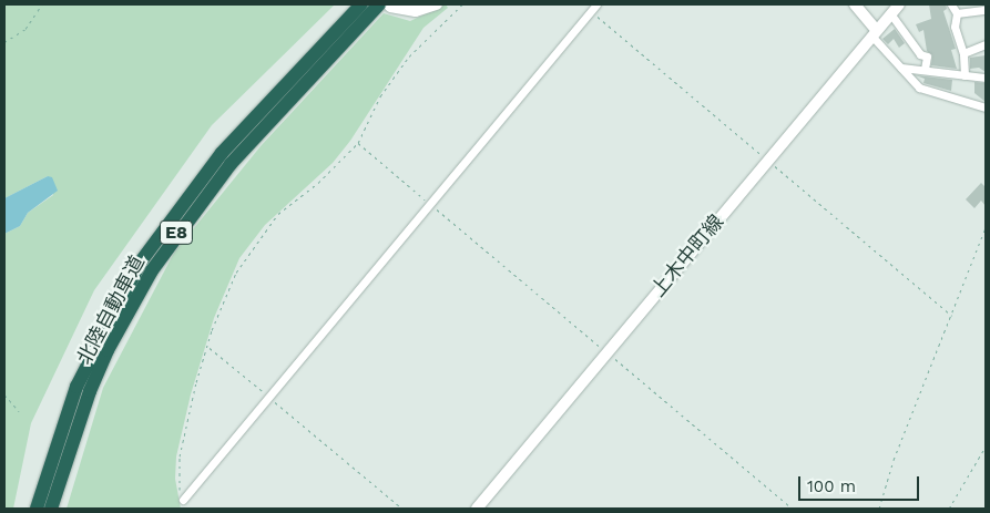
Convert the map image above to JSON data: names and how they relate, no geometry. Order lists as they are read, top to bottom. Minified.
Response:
{"streets":{"highway":["E8","北陸自動車道"],"main road":["上木中町線"]},"scale_bar":"100 m"}
